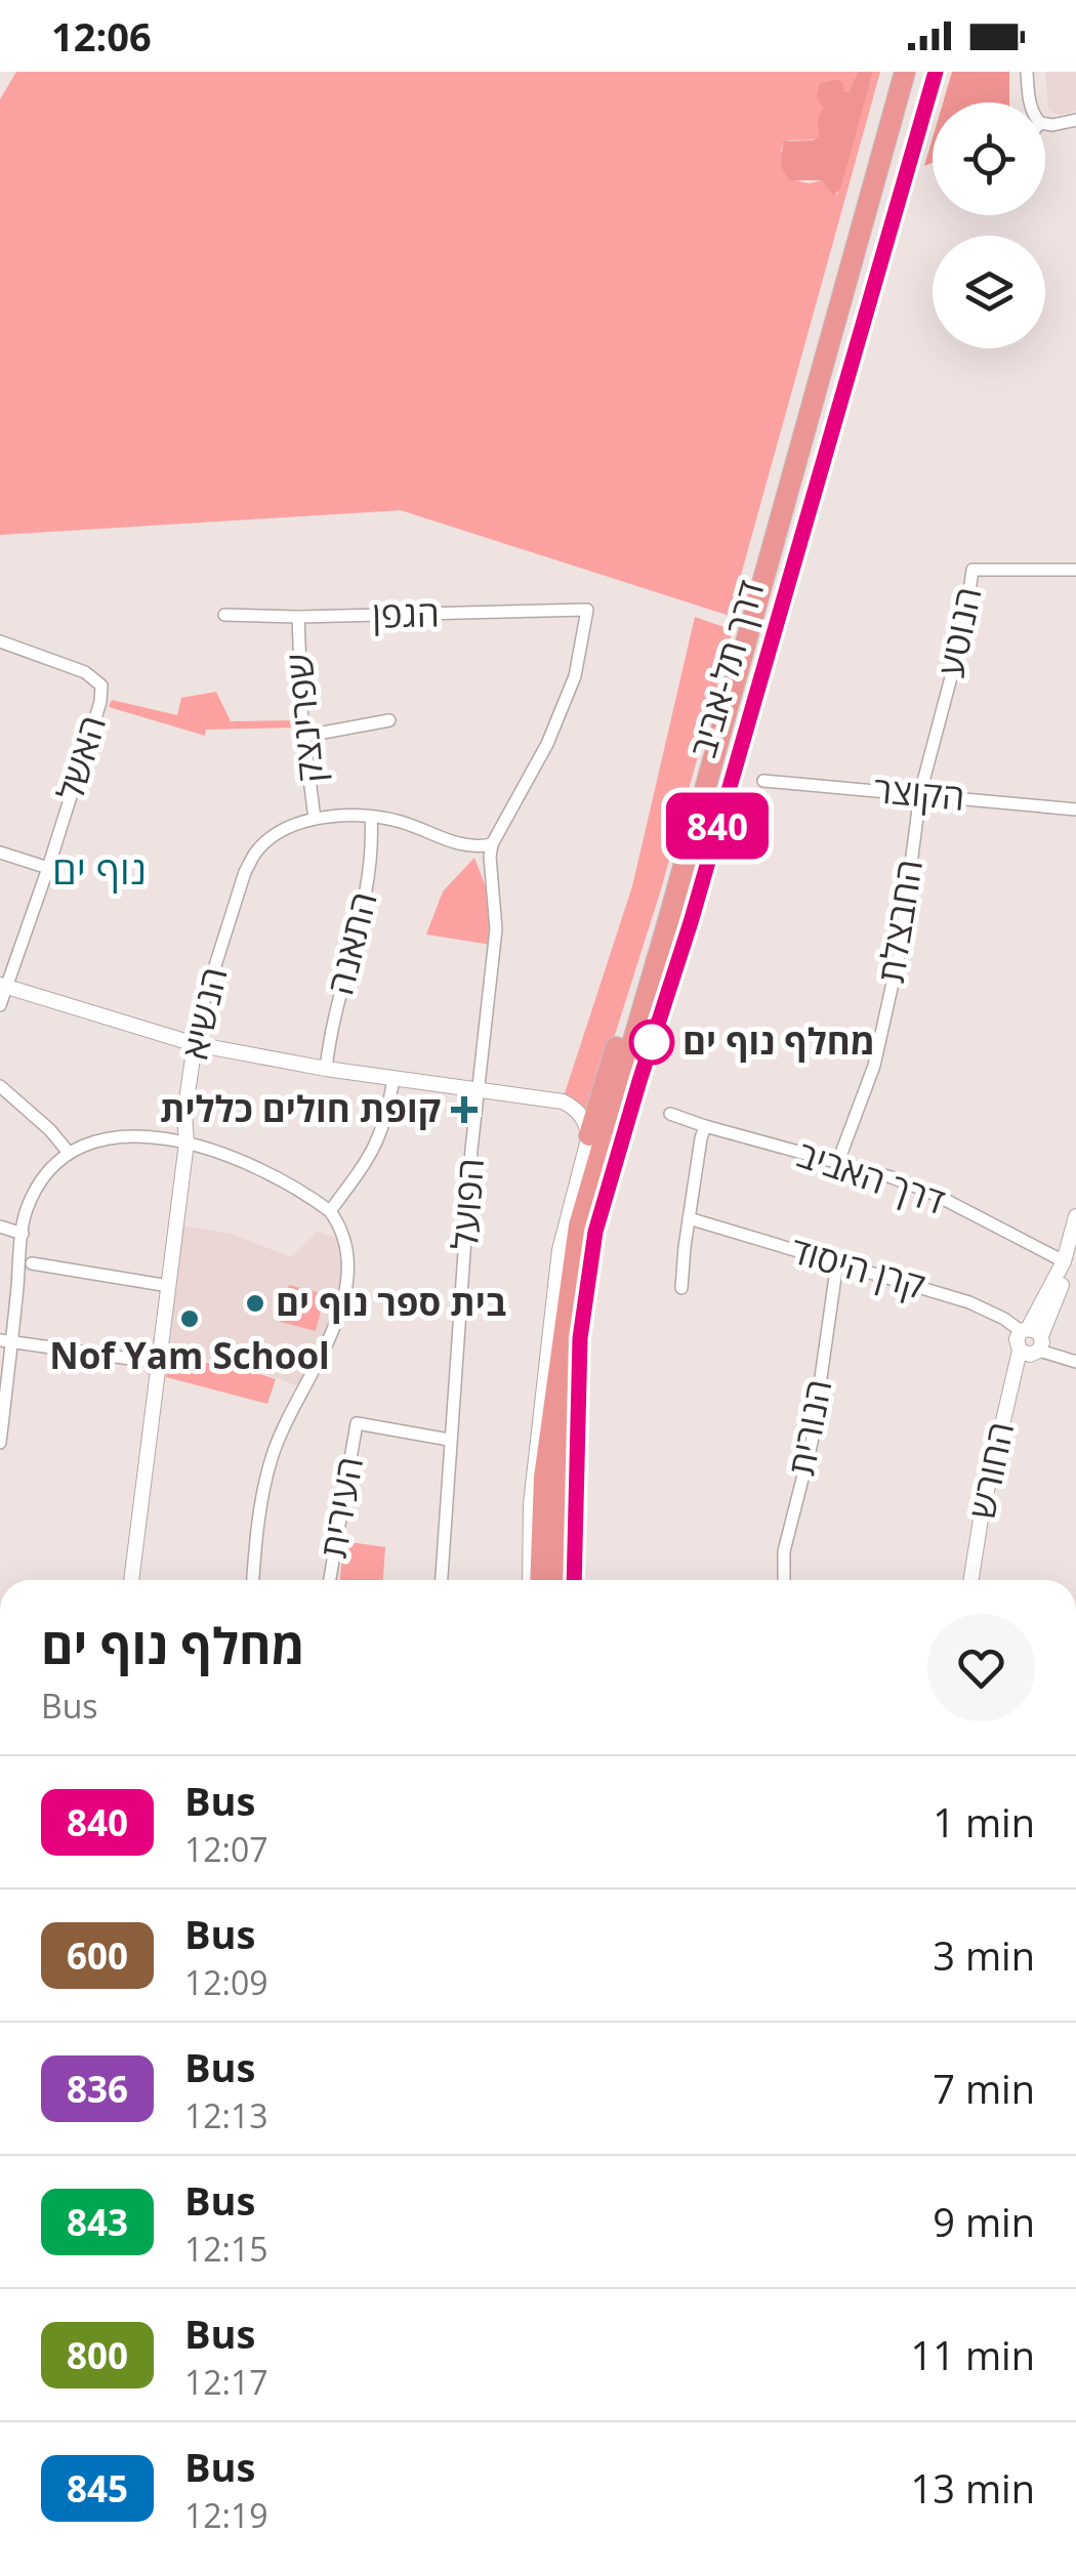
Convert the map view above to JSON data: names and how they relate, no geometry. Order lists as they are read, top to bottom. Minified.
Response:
{"streets":{"highway":["דרך תל-אביב"],"street":["הגפן","הנוטע","שפרינצק","האשל","הקוצר","החבצלת","התאנה","הנשיא","דרך האביב","הפועל","קרן היסוד","הנורית","החורש","העירית"]},"crossings":[["הגפן","שפרינצק"],["הגפן","הפועל"],["הנוטע","הקוצר"],["הנוטע","החבצלת"],["שפרינצק","הנשיא"],["הקוצר","החבצלת"],["החבצלת","דרך האביב"],["התאנה","הנשיא"],["הנשיא","הפועל"],["הפועל","העירית"],["קרן היסוד","הנורית"],["קרן היסוד","החורש"]],"districts":["נוף ים"],"places":{"other":["מחלף נוף ים","בית ספר נוף ים","Nof Yam School"],"health":["קופת חולים כללית"]},"lines":["bus line 840"],"page":{"status":"12:06","on_map":"840","heading":["מחלף נוף ים","Bus"],"list":[{"mark":"840","name":"Bus","note":"12:07","value":"1 min"},{"mark":"600","name":"Bus","note":"12:09","value":"3 min"},{"mark":"836","name":"Bus","note":"12:13","value":"7 min"},{"mark":"843","name":"Bus","note":"12:15","value":"9 min"},{"mark":"800","name":"Bus","note":"12:17","value":"11 min"},{"mark":"845","name":"Bus","note":"12:19","value":"13 min"}]}}
